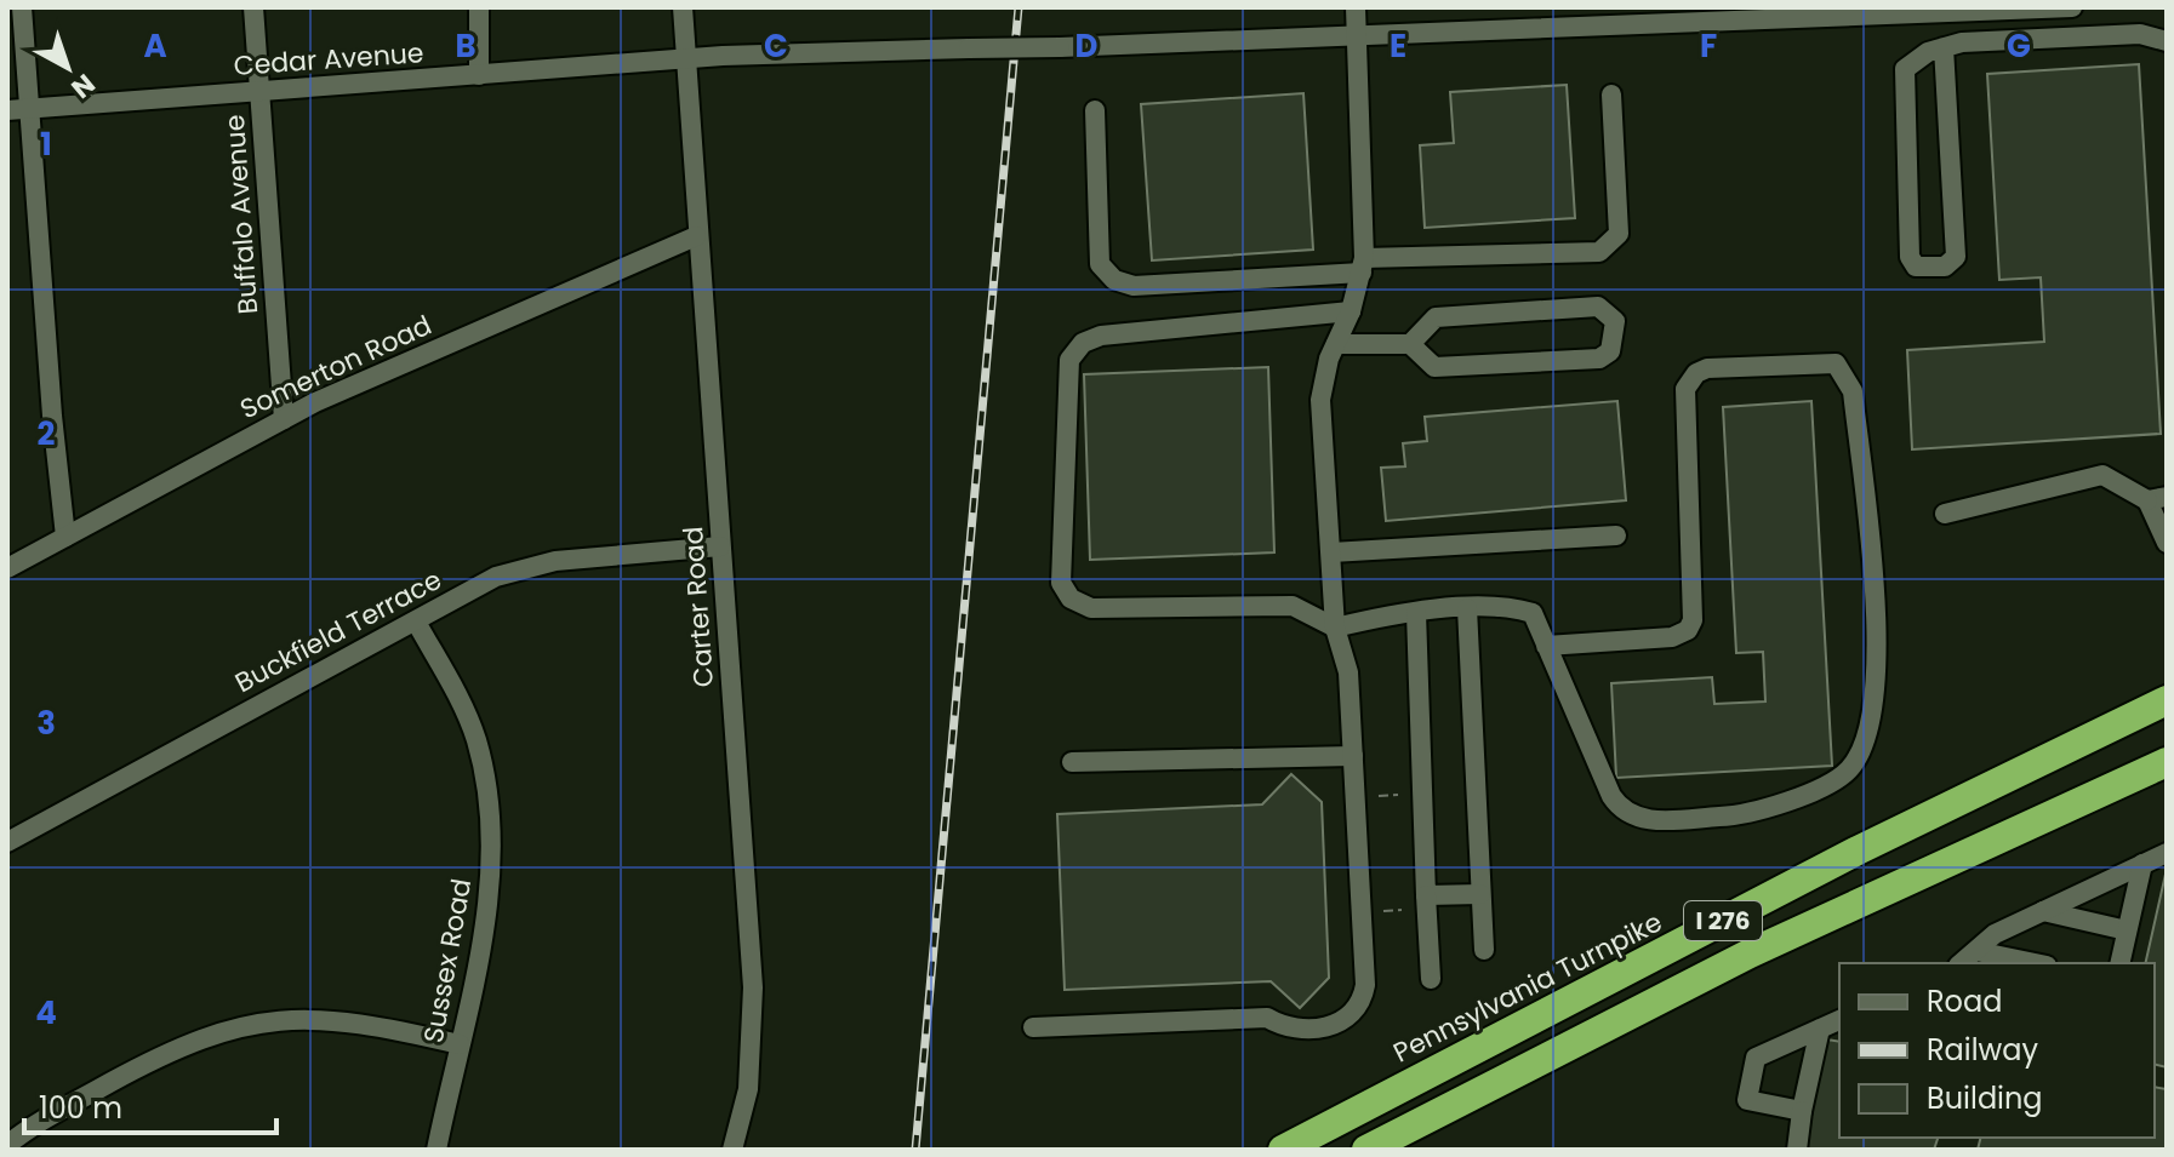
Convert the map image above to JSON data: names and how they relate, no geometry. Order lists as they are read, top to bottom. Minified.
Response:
{"streets":{"highway":["I 276","Pennsylvania Turnpike"],"street":["Cedar Avenue","Buffalo Avenue","Somerton Road","Carter Road","Buckfield Terrace","Sussex Road"]},"crossings":[["Cedar Avenue","Buffalo Avenue"],["Cedar Avenue","Carter Road"],["Buffalo Avenue","Somerton Road"],["Somerton Road","Carter Road"],["Carter Road","Buckfield Terrace"],["Buckfield Terrace","Sussex Road"]],"legend":["Road","Railway","Building"],"scale_bar":"100 m","north":"bottom right","grid":{"columns":["A","B","C","D","E","F","G"],"rows":["1","2","3","4"]}}
